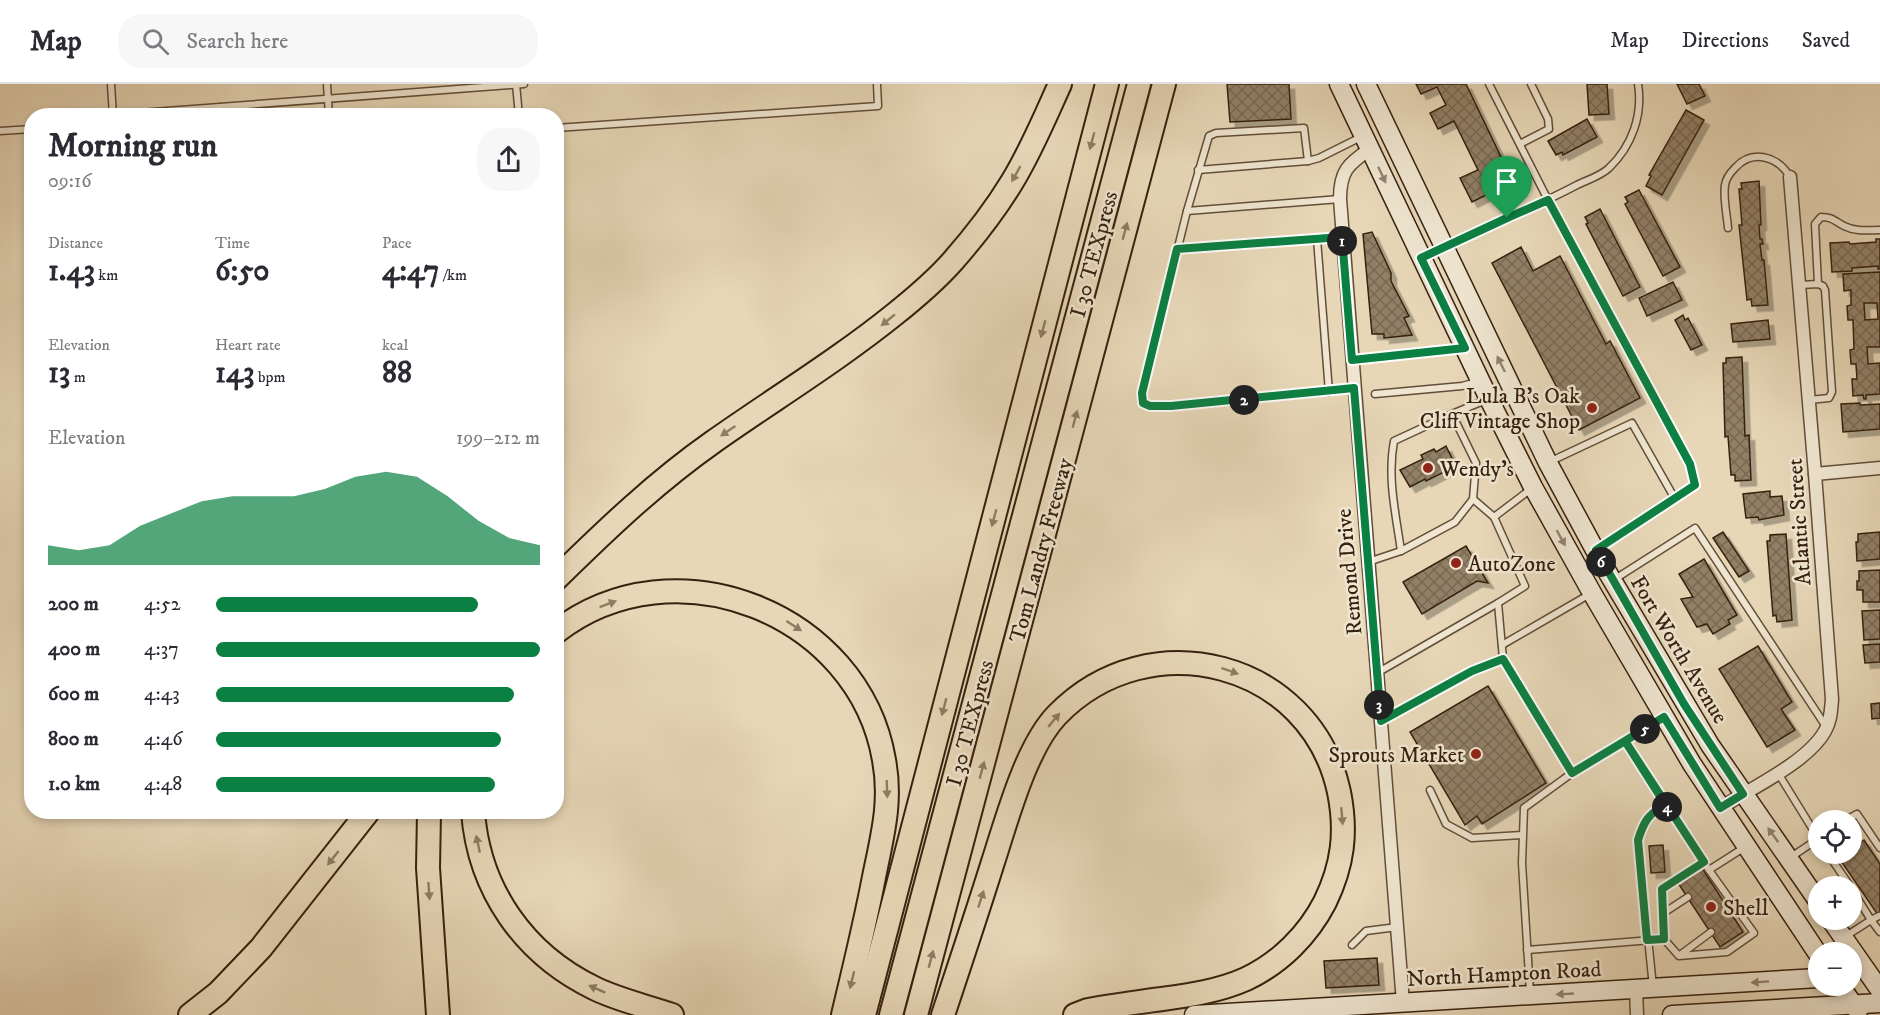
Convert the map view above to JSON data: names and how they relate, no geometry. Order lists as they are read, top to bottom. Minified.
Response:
{"streets":{"highway":["I 30 TEXpress","Tom Landry Freeway"],"main road":["Fort Worth Avenue","North Hampton Road"],"street":["Atlantic Street","Remond Drive"]},"crossings":[["Remond Drive","North Hampton Road"]],"places":["Lula B's Oak Cliff Vintage Shop","Wendy's","AutoZone","Sprouts Market","Shell"],"page":{"header":"Map","search":"Search here","nav":["Map","Directions","Saved"],"heading":["Morning run","09:16"],"stats":[["Distance","1.43 km"],["Time","6:50"],["Pace","4:47 /km"],["Elevation","13 m"],["Heart rate","143 bpm"],["kcal","88"]],"pins":["1","2","6","3","5","4"],"chart":["Elevation","199–212 m"],"list":[{"name":"200 m","note":"4:52"},{"name":"400 m","note":"4:37"},{"name":"600 m","note":"4:43"},{"name":"800 m","note":"4:46"},{"name":"1.0 km","note":"4:48"}],"map_buttons":["+","−"]}}
